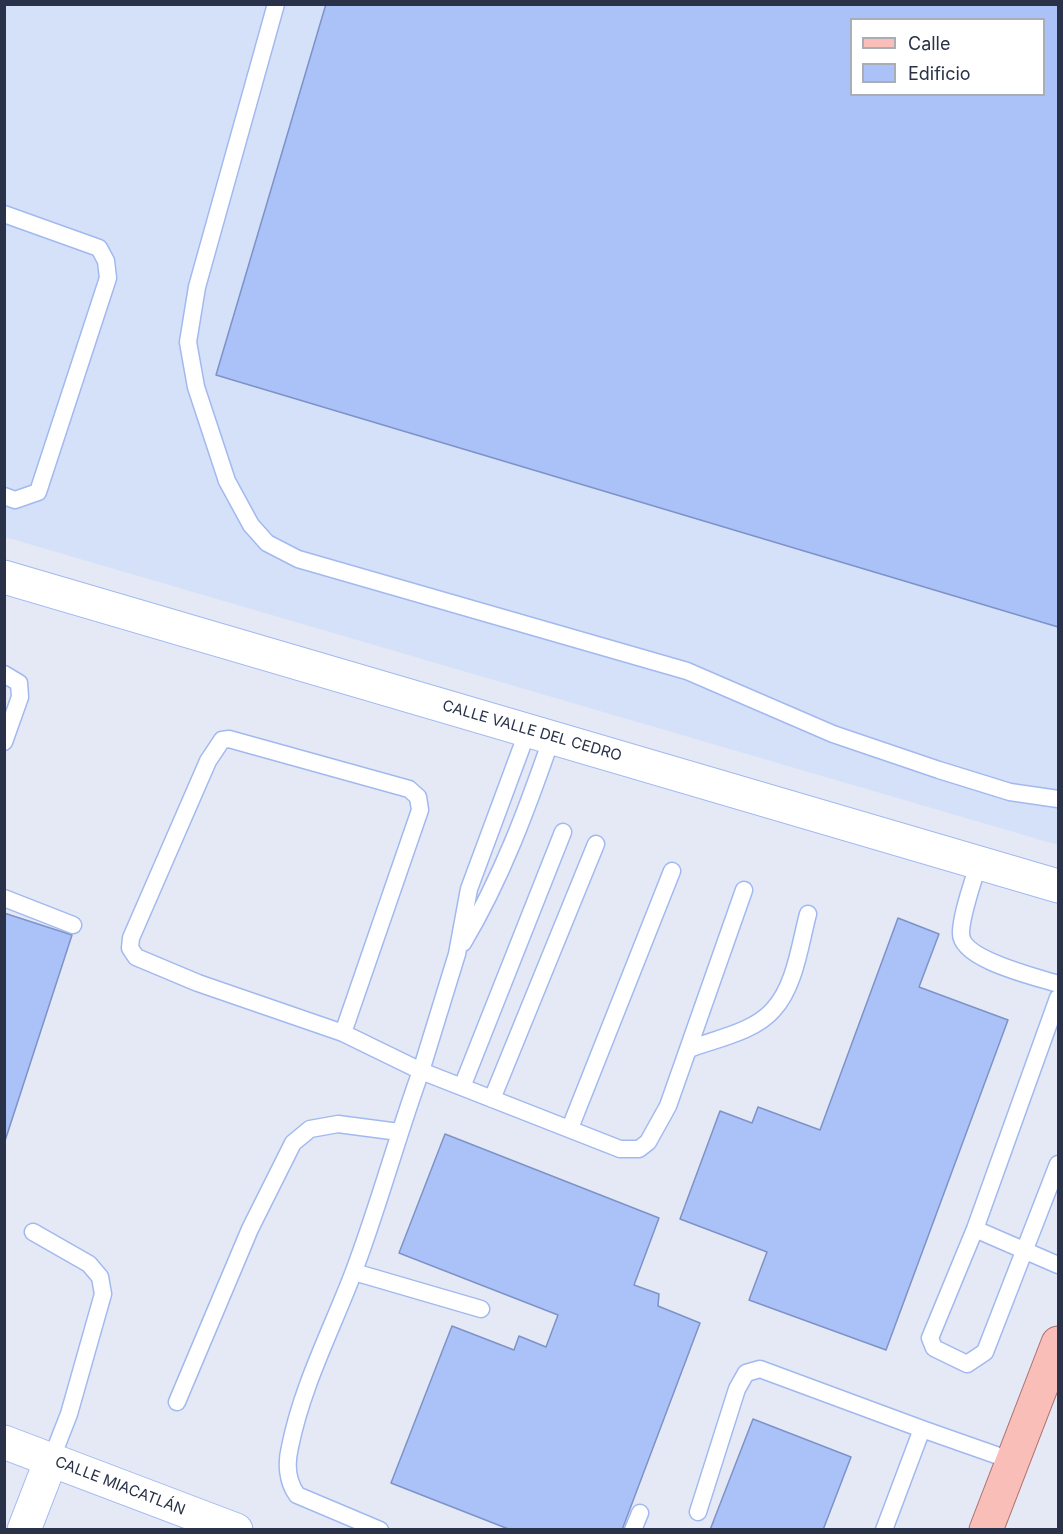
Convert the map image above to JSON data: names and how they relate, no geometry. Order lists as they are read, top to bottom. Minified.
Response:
{"streets":{"street":["CALLE VALLE DEL CEDRO","CALLE MIACATLÁN"]},"legend":["Calle","Edificio"]}
